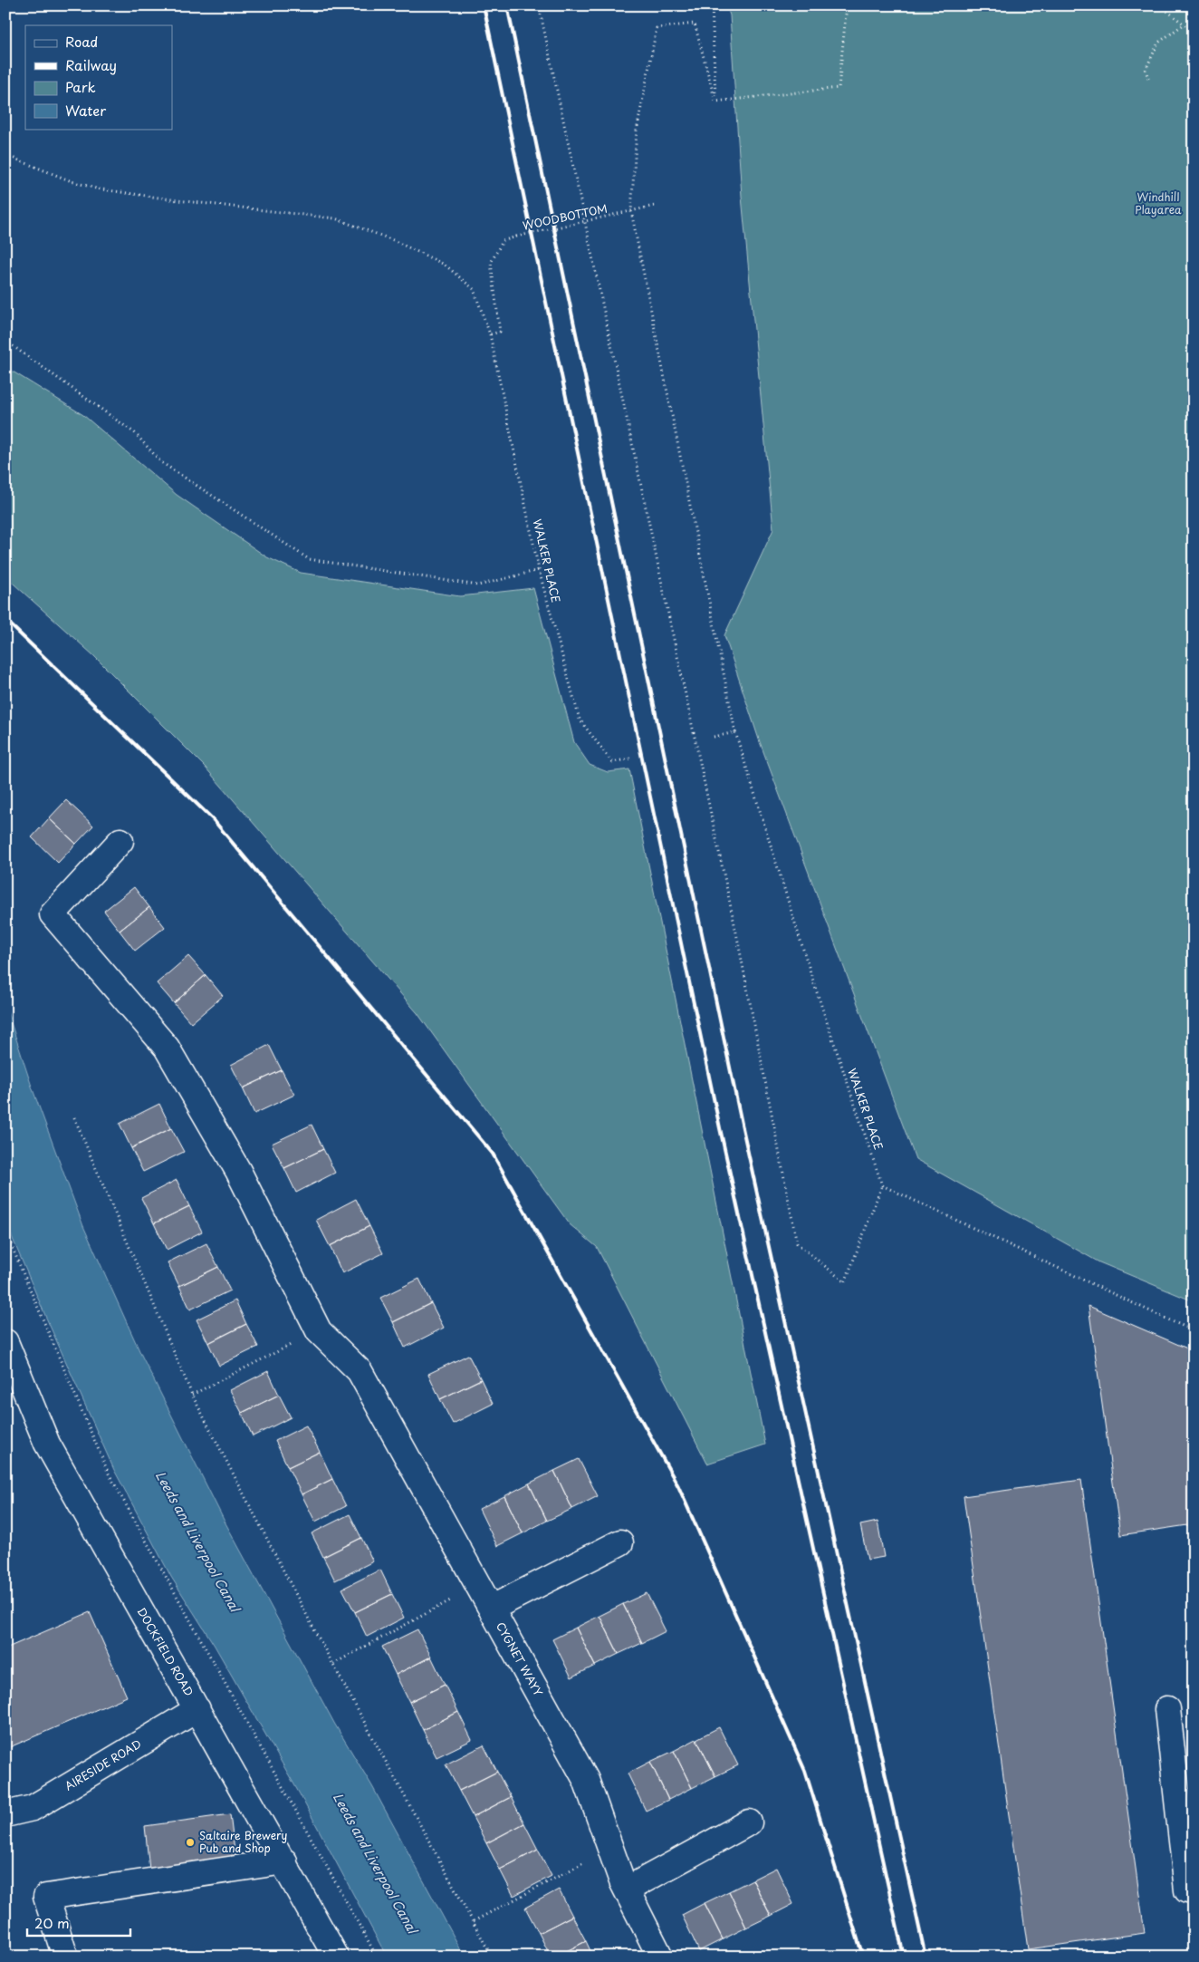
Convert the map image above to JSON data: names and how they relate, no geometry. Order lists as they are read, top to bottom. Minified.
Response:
{"streets":{"street":["DOCKFIELD ROAD","CYGNET WAYY","AIRESIDE ROAD"],"path":["WOODBOTTOM","WALKER PLACE"]},"crossings":[["WOODBOTTOM","WALKER PLACE"],["DOCKFIELD ROAD","AIRESIDE ROAD"]],"water":["Leeds and Liverpool Canal"],"parks":["Windhill Playarea"],"places":["Saltaire Brewery Pub and Shop"],"legend":["Road","Railway","Park","Water"],"scale_bar":"20 m"}
